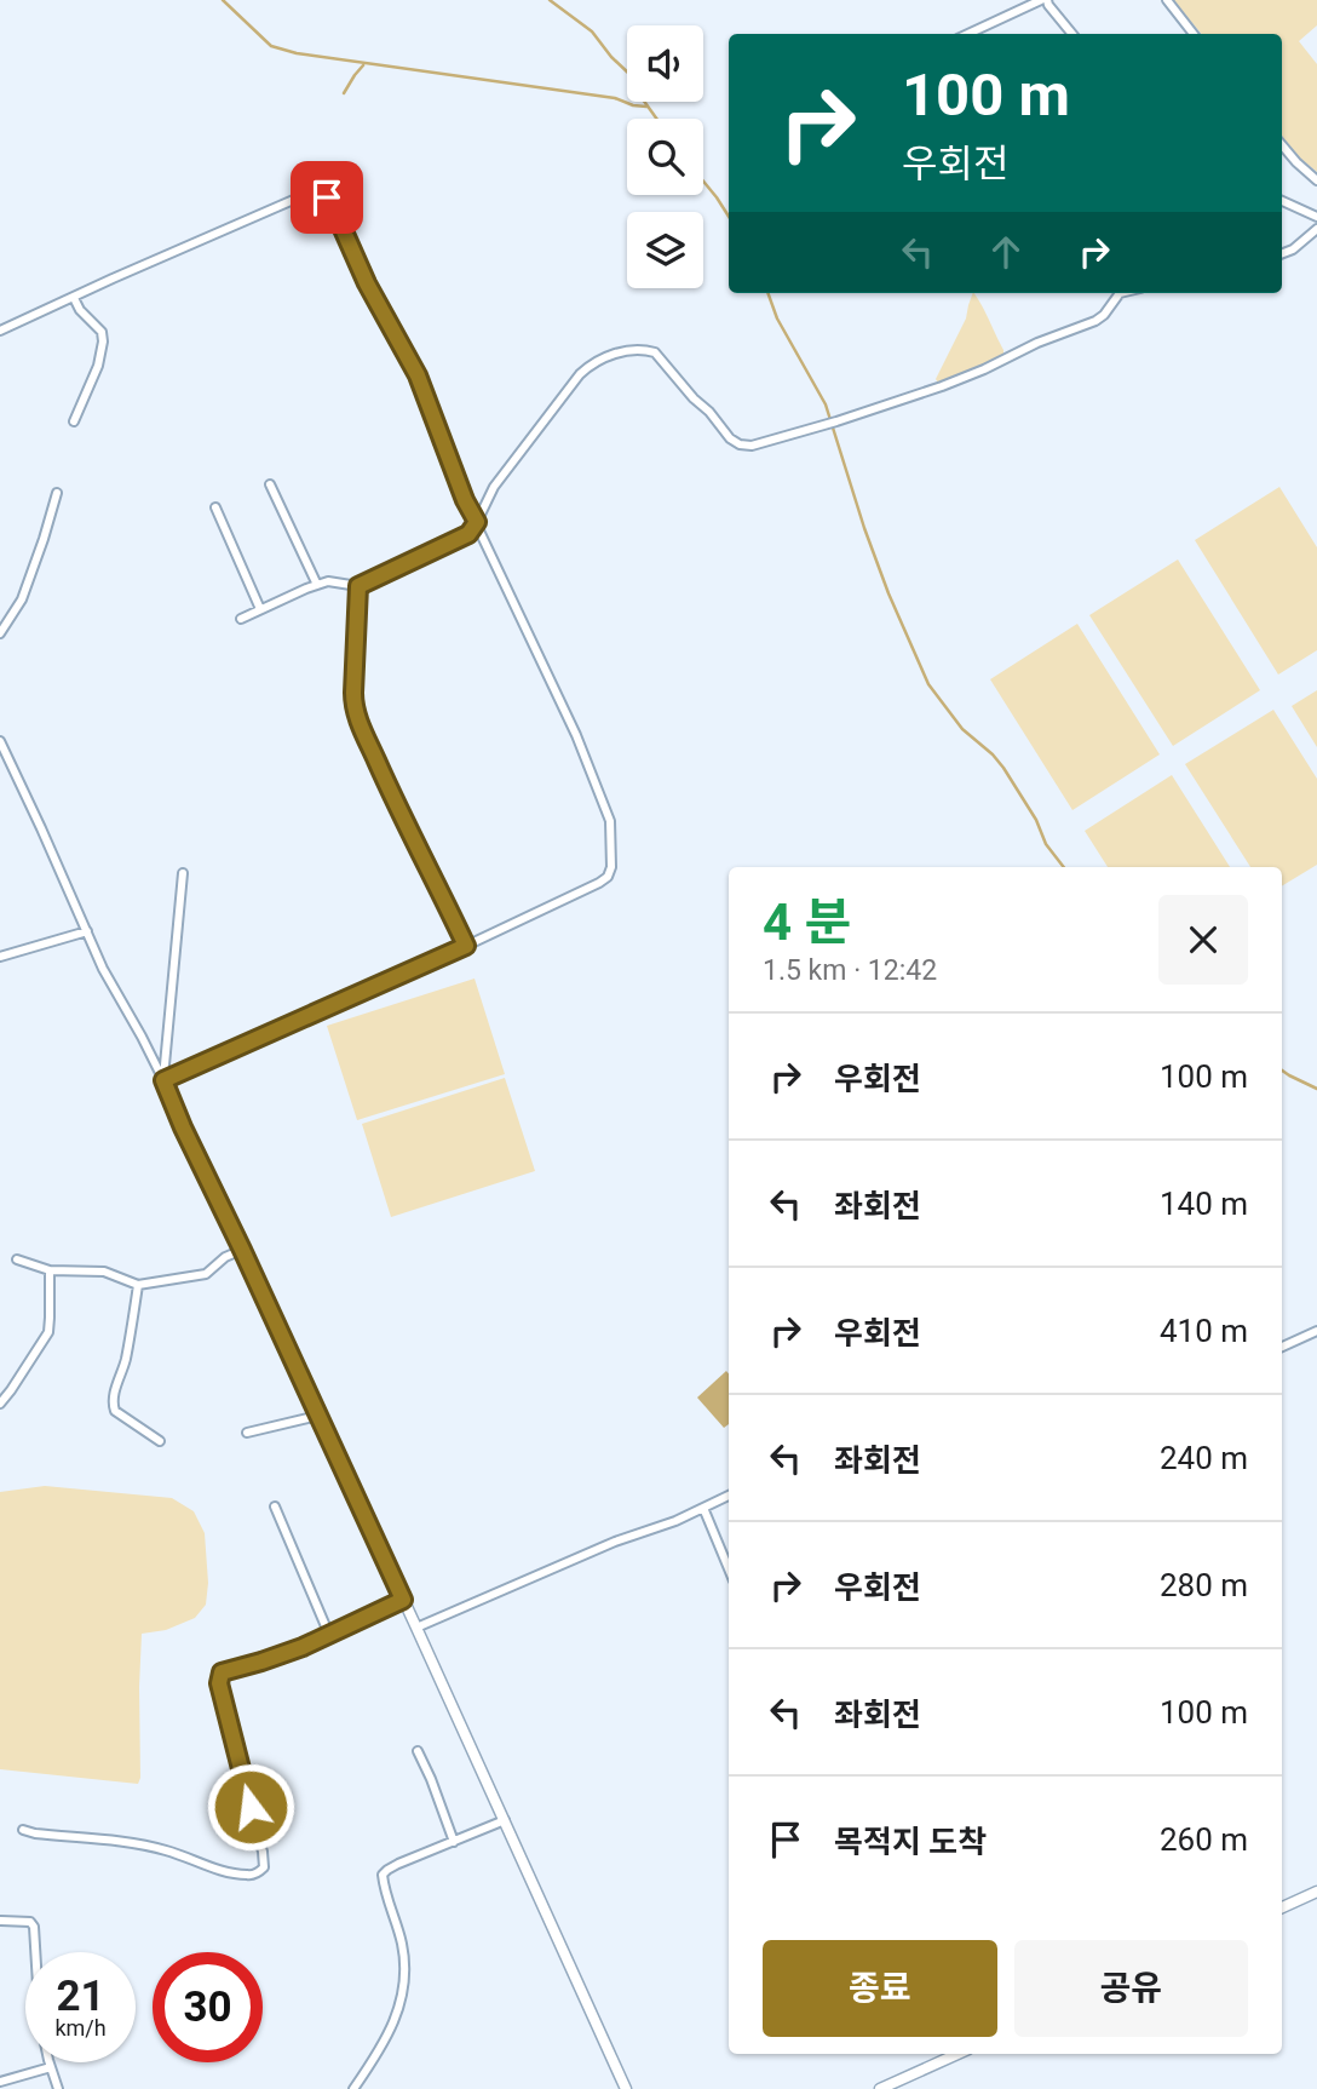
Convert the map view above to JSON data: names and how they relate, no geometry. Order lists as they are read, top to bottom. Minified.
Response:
{"page":{"turn":["100 m","우회전"],"heading":["4 분","1.5 km · 12:42"],"list":[{"name":"우회전","value":"100 m"},{"name":"좌회전","value":"140 m"},{"name":"우회전","value":"410 m"},{"name":"좌회전","value":"240 m"},{"name":"우회전","value":"280 m"},{"name":"좌회전","value":"100 m"},{"name":"목적지 도착","value":"260 m"}],"buttons":["종료","공유"],"speed":"21 km/h","limit":"30"}}
